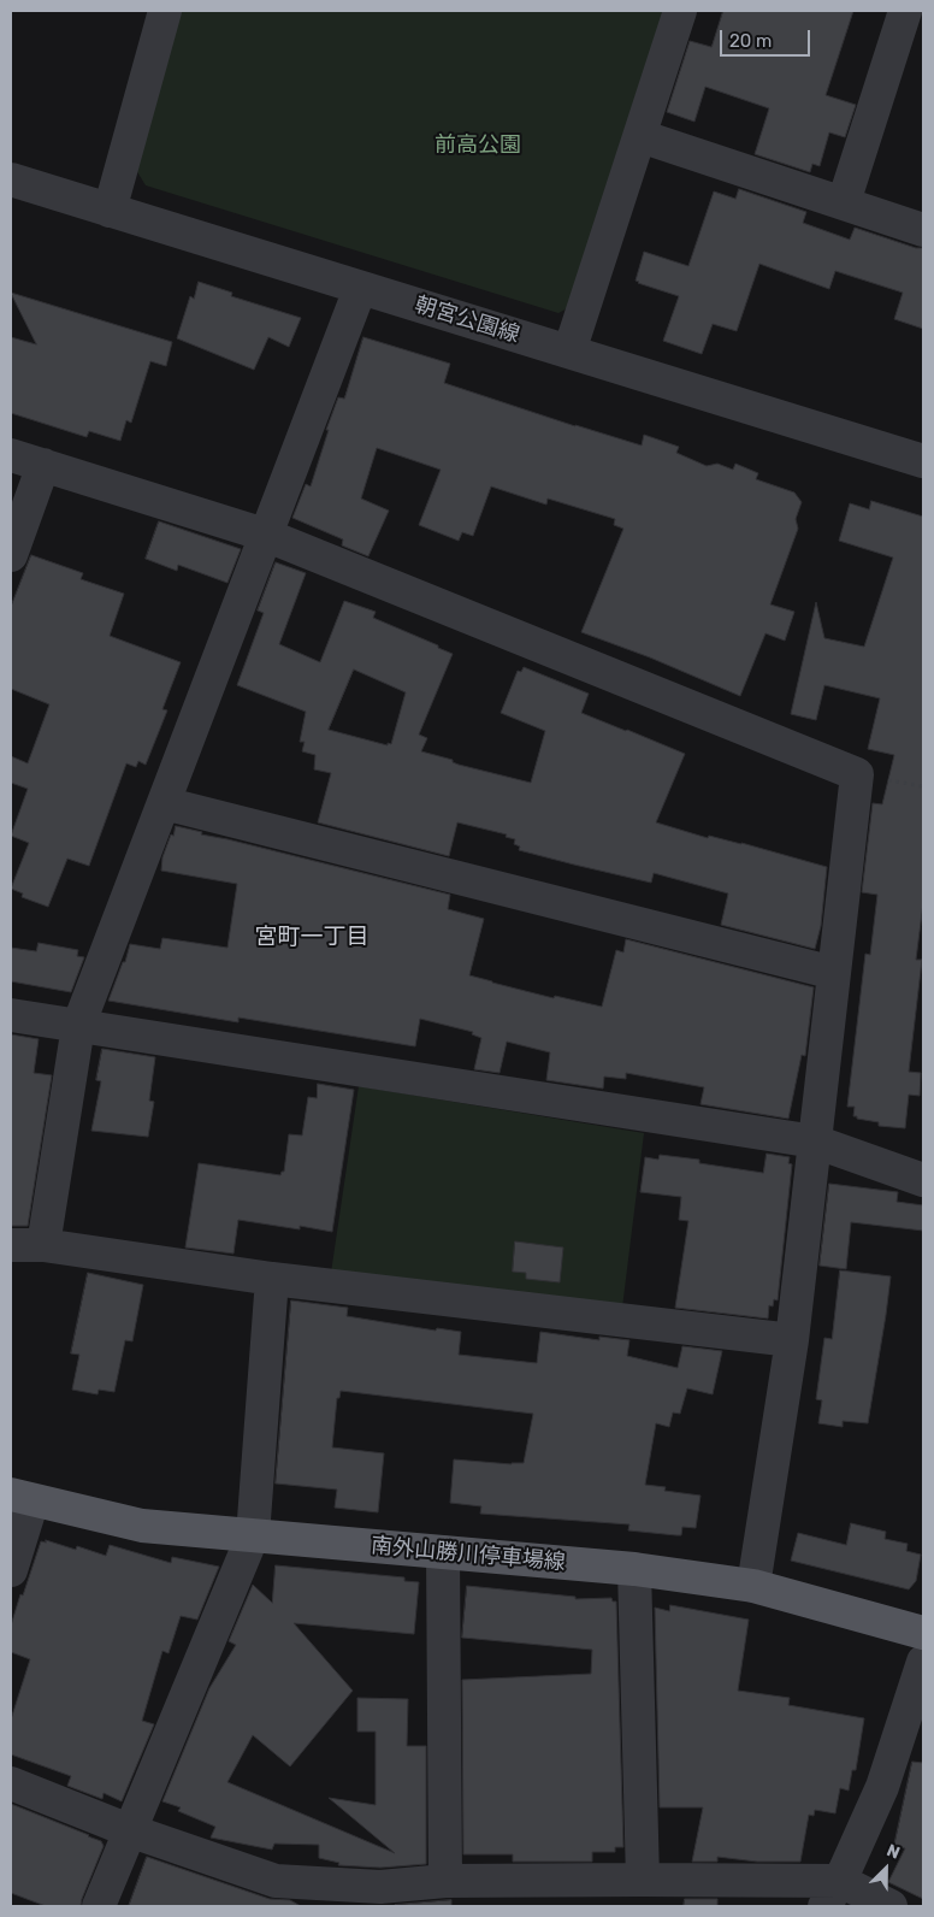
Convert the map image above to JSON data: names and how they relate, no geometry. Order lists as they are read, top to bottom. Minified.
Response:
{"streets":{"main road":["南外山勝川停車場線"],"street":["朝宮公園線"]},"districts":["宮町一丁目"],"parks":["前高公園"],"scale_bar":"20 m","north":"top right"}
